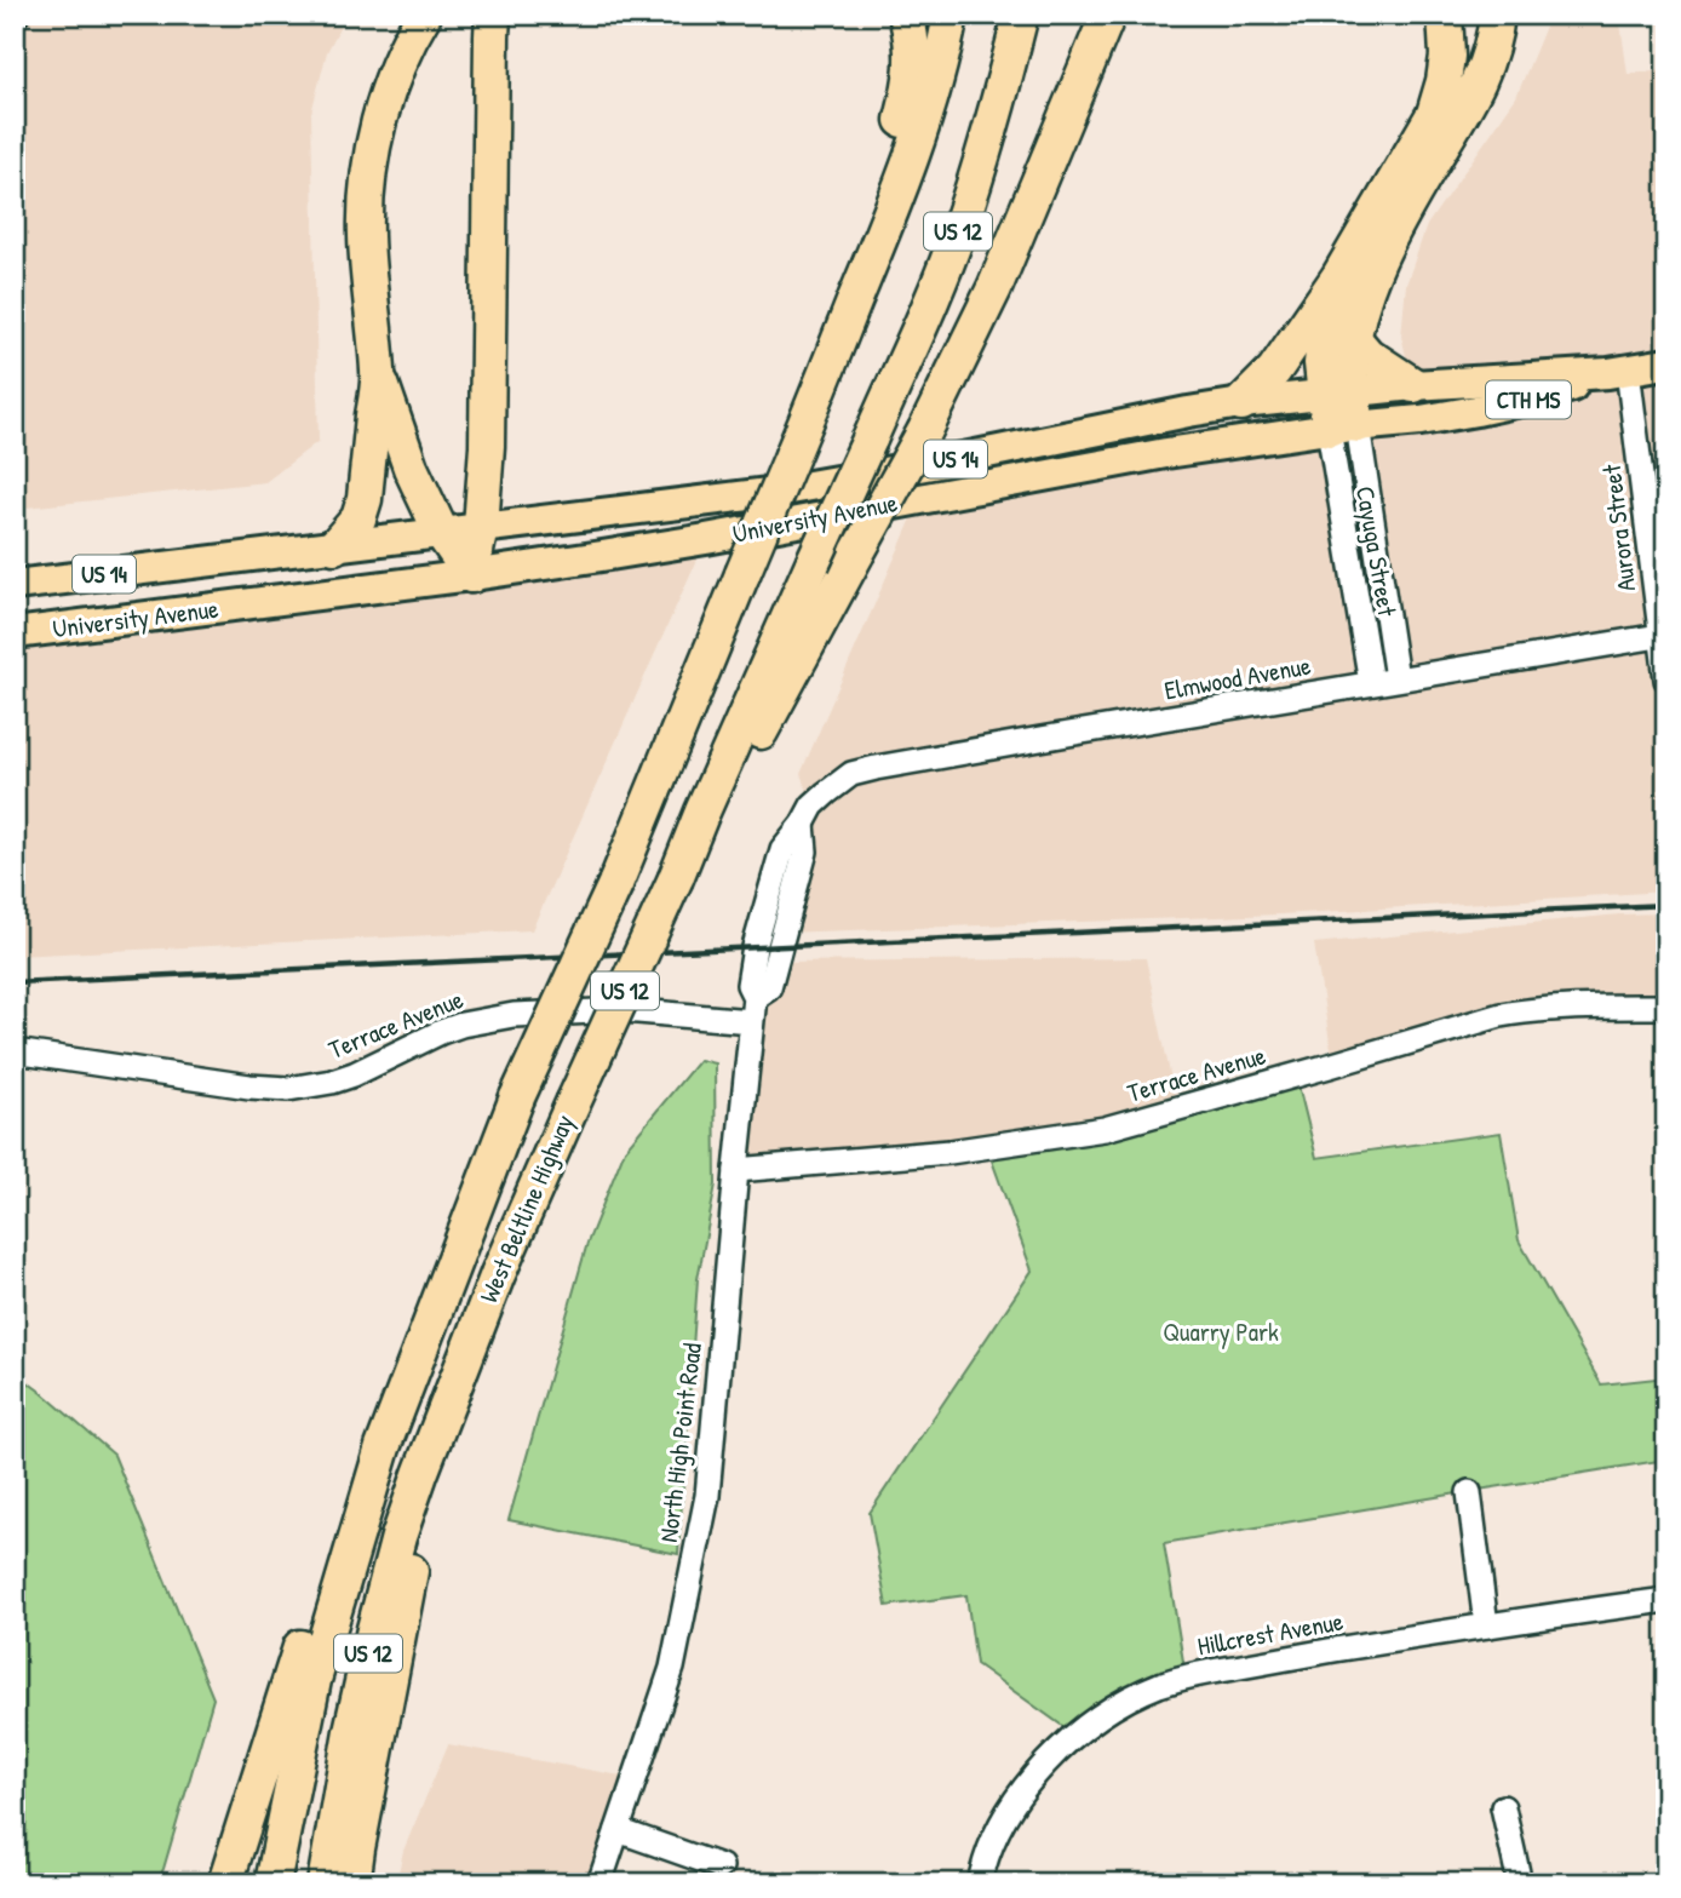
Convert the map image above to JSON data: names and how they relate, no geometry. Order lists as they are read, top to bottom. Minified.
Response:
{"streets":{"highway":["US 12","US 14","West Beltline Highway"],"main road":["CTH MS","University Avenue"],"street":["Aurora Street","Cayuga Street","Elmwood Avenue","Terrace Avenue","North High Point Road","Hillcrest Avenue"]},"crossings":[["US 12","West Beltline Highway"],["US 14","West Beltline Highway"],["University Avenue","Aurora Street"],["University Avenue","Cayuga Street"],["Aurora Street","Elmwood Avenue"],["Cayuga Street","Elmwood Avenue"],["Elmwood Avenue","North High Point Road"],["Terrace Avenue","North High Point Road"]],"parks":["Quarry Park"]}
